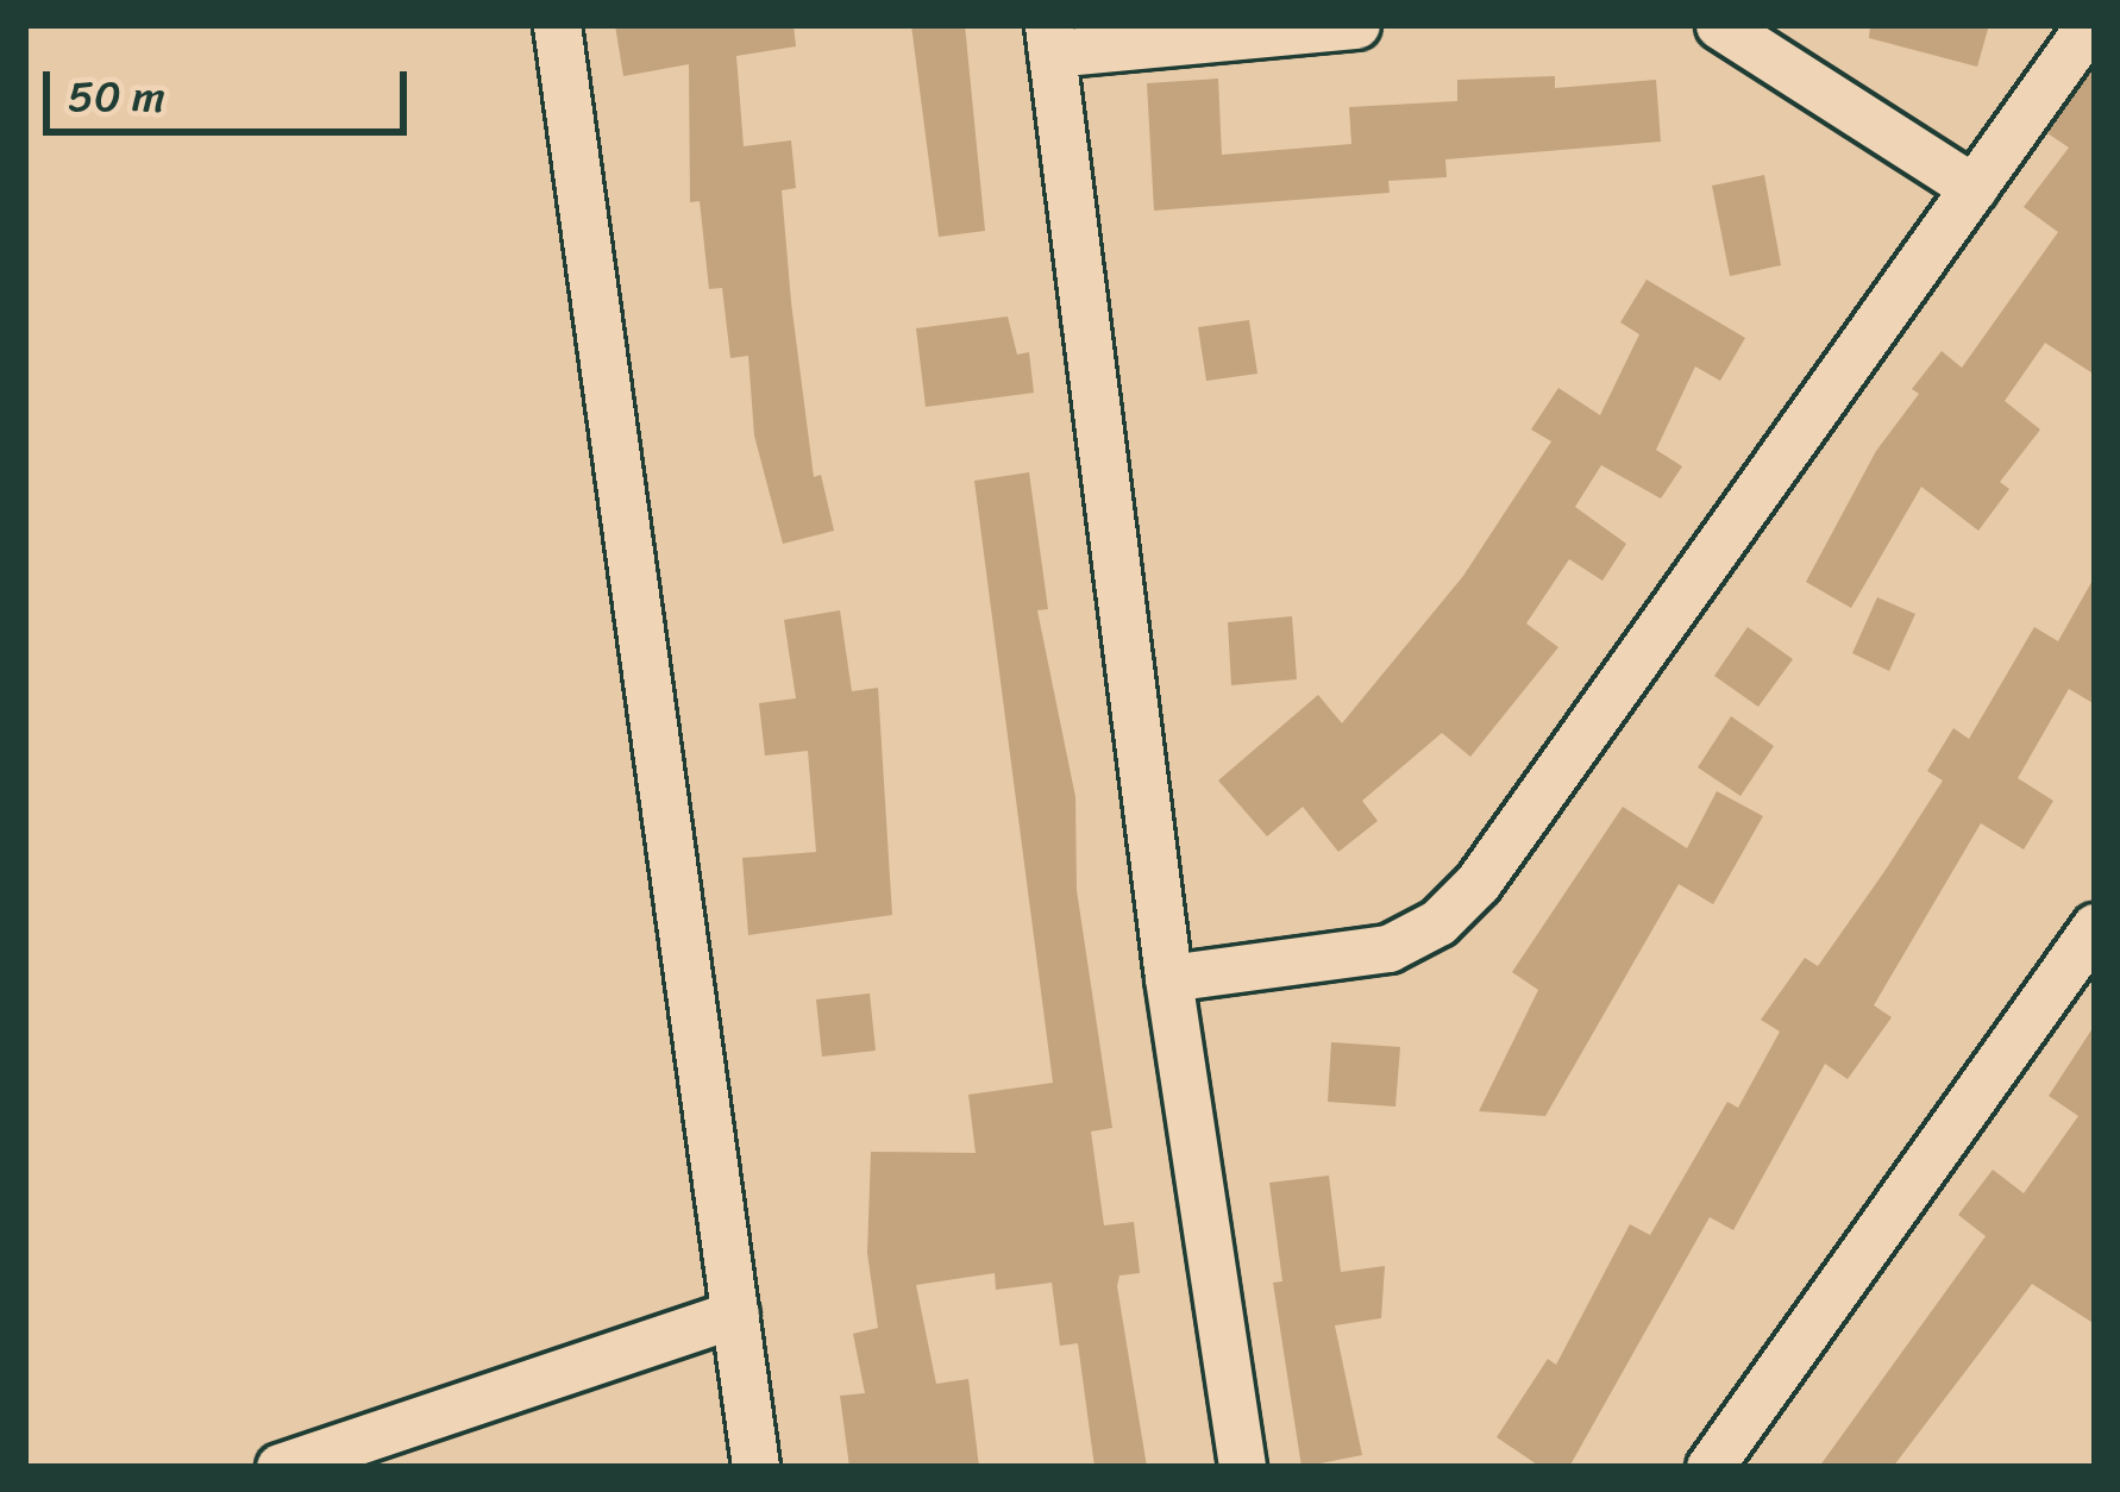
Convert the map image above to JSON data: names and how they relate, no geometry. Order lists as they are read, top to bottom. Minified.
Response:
{"scale_bar":"50 m"}
